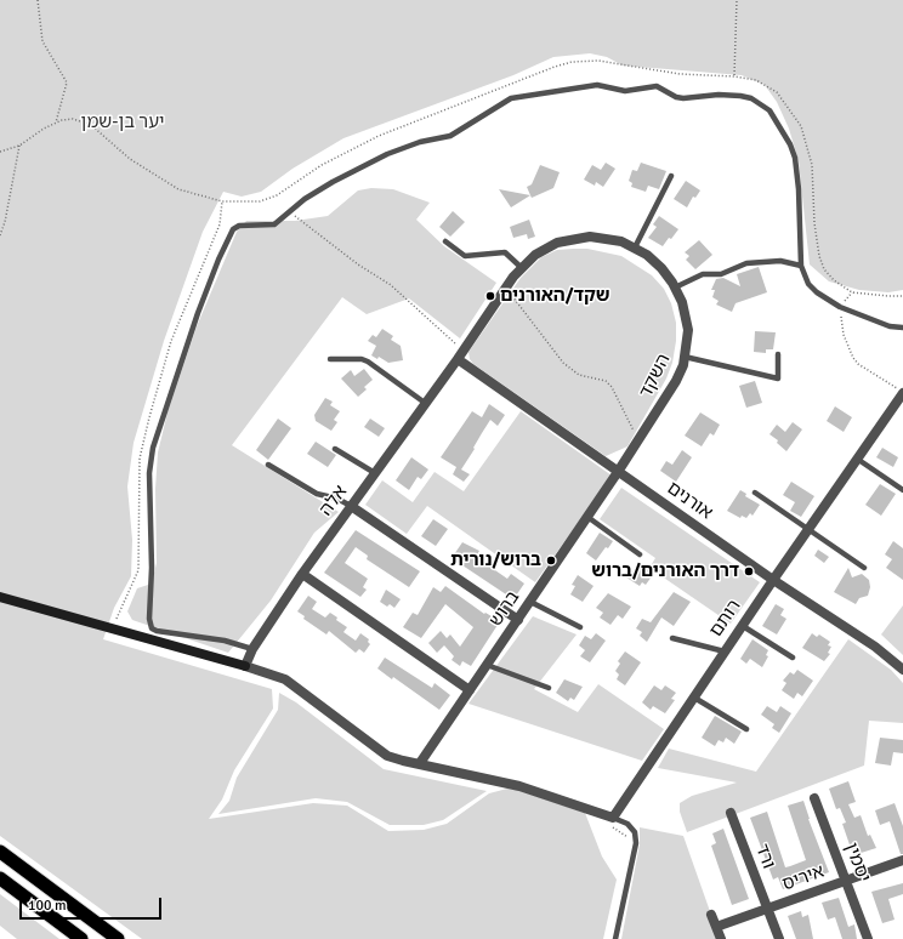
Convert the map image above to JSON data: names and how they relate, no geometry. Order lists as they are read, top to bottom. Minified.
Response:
{"streets":{"street":["השקד","אלה","אורנים","ברוש","רותם","ורד","יסמין","איריס"]},"crossings":[["השקד","אלה"],["השקד","אורנים"],["השקד","ברוש"],["אלה","אורנים"],["אורנים","ברוש"],["אורנים","רותם"],["ורד","איריס"],["יסמין","איריס"]],"parks":["יער בן-שמן"],"places":["שקד/האורנים","ברוש/נורית","דרך האורנים/ברוש"],"scale_bar":"100 m"}
